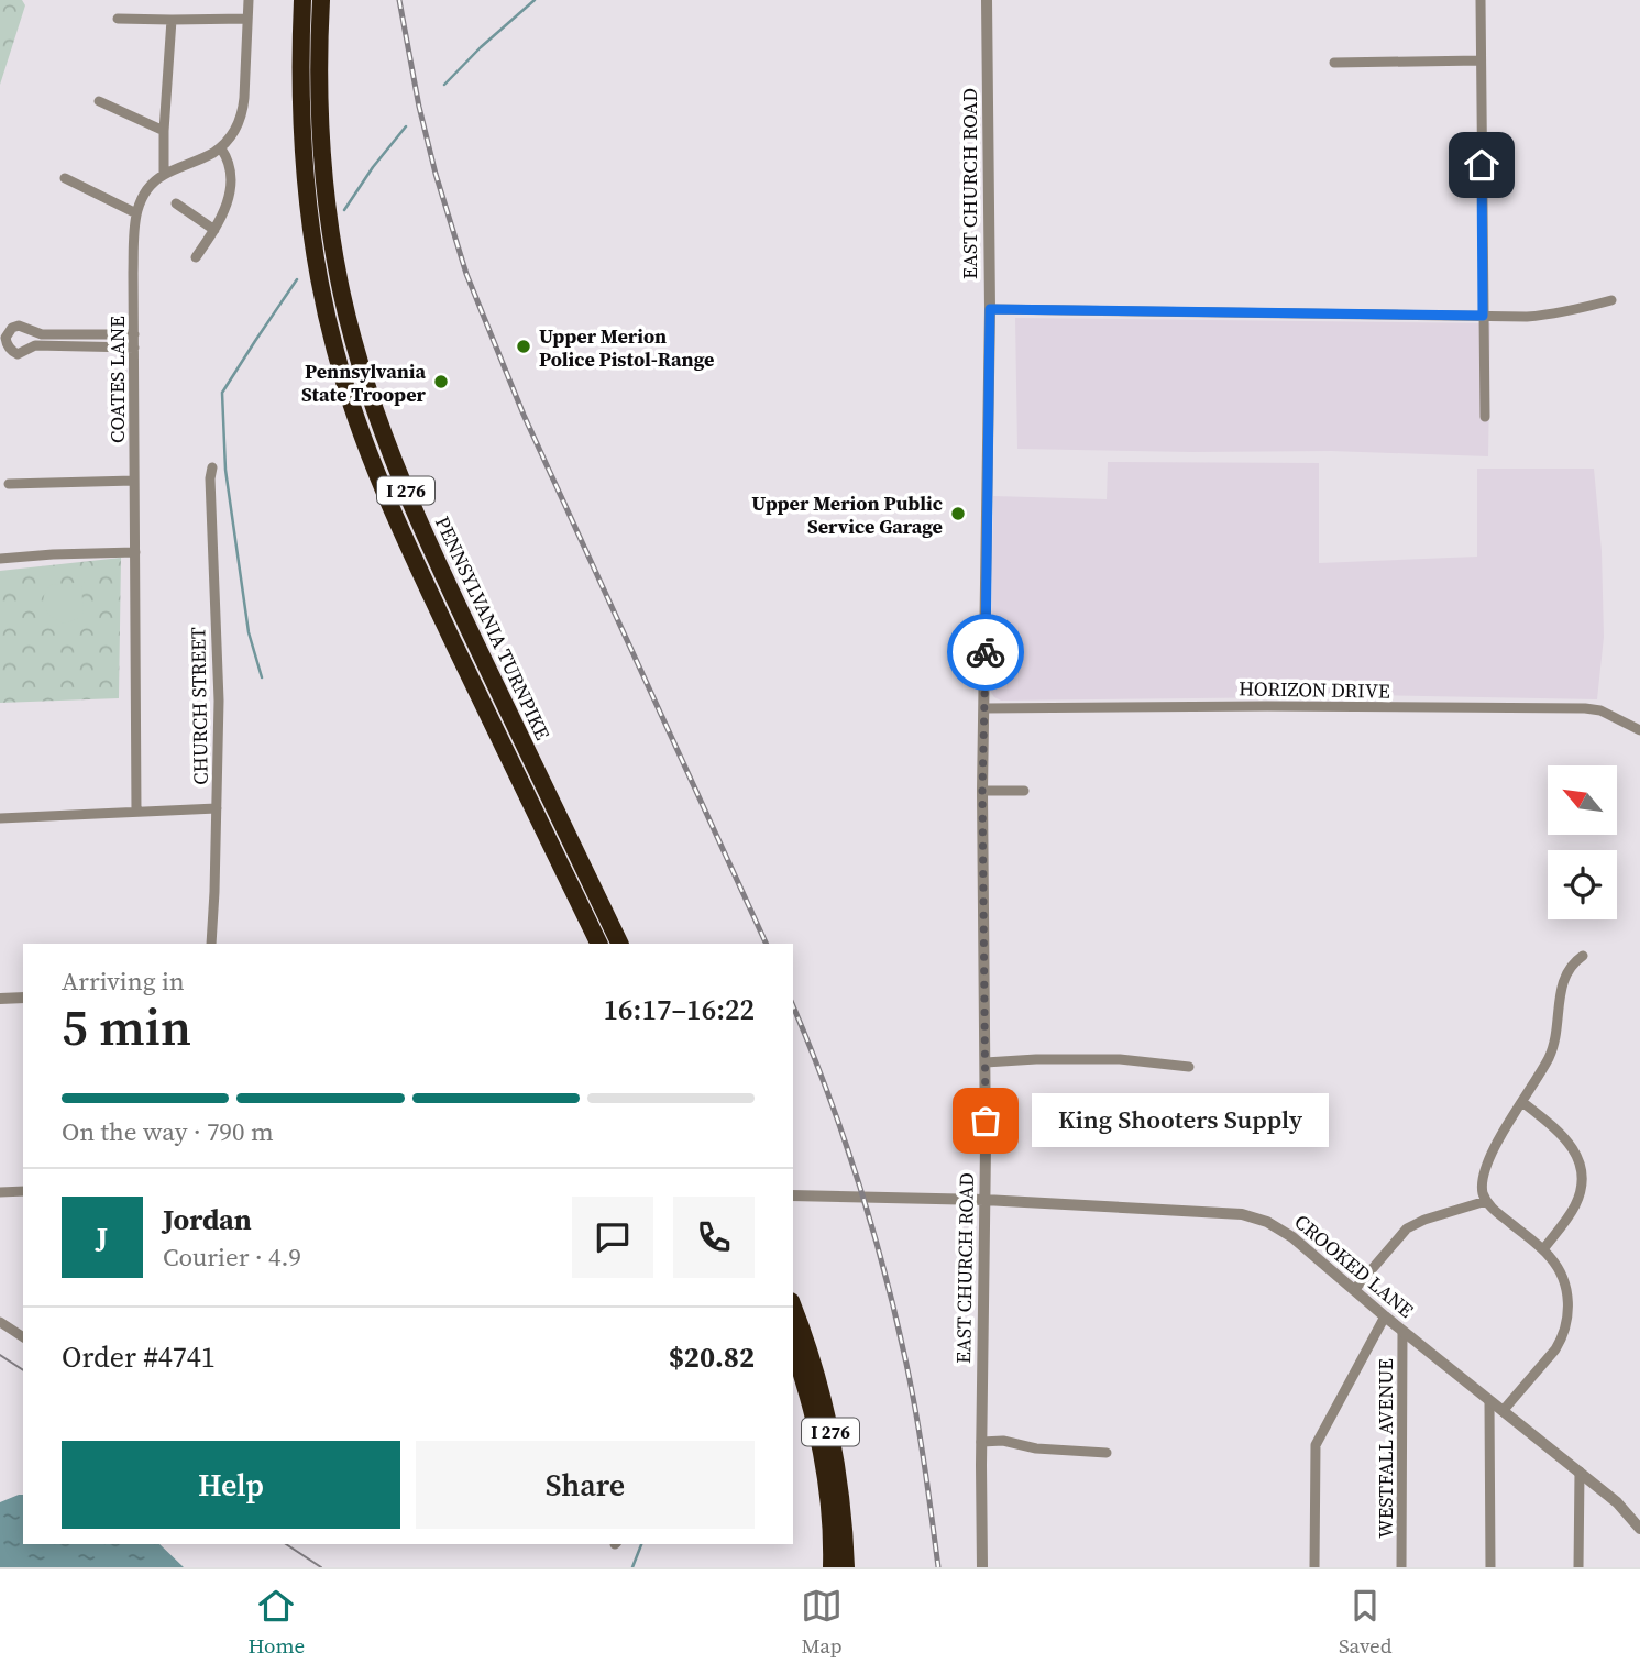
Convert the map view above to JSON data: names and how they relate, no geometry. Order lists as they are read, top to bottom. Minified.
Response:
{"streets":{"highway":["I 276","PENNSYLVANIA TURNPIKE"],"street":["EAST CHURCH ROAD","COATES LANE","HORIZON DRIVE","CHURCH STREET","CROOKED LANE","WESTFALL AVENUE"]},"crossings":[["EAST CHURCH ROAD","HORIZON DRIVE"],["EAST CHURCH ROAD","CROOKED LANE"],["CROOKED LANE","WESTFALL AVENUE"]],"places":["Upper Merion Police Pistol-Range","Pennsylvania State Trooper","Upper Merion Public Service Garage","King Shooters Supply"],"north":"top left","page":{"heading":["5 min","Arriving in","16:17–16:22"],"panel":["Jordan","Courier · 4.9","Order #4741","$20.82"],"bar":"On the way · 790 m","bubble":"King Shooters Supply","round":"J","buttons":["Help","Share"],"tabs":["Home","Map","Saved"]}}
